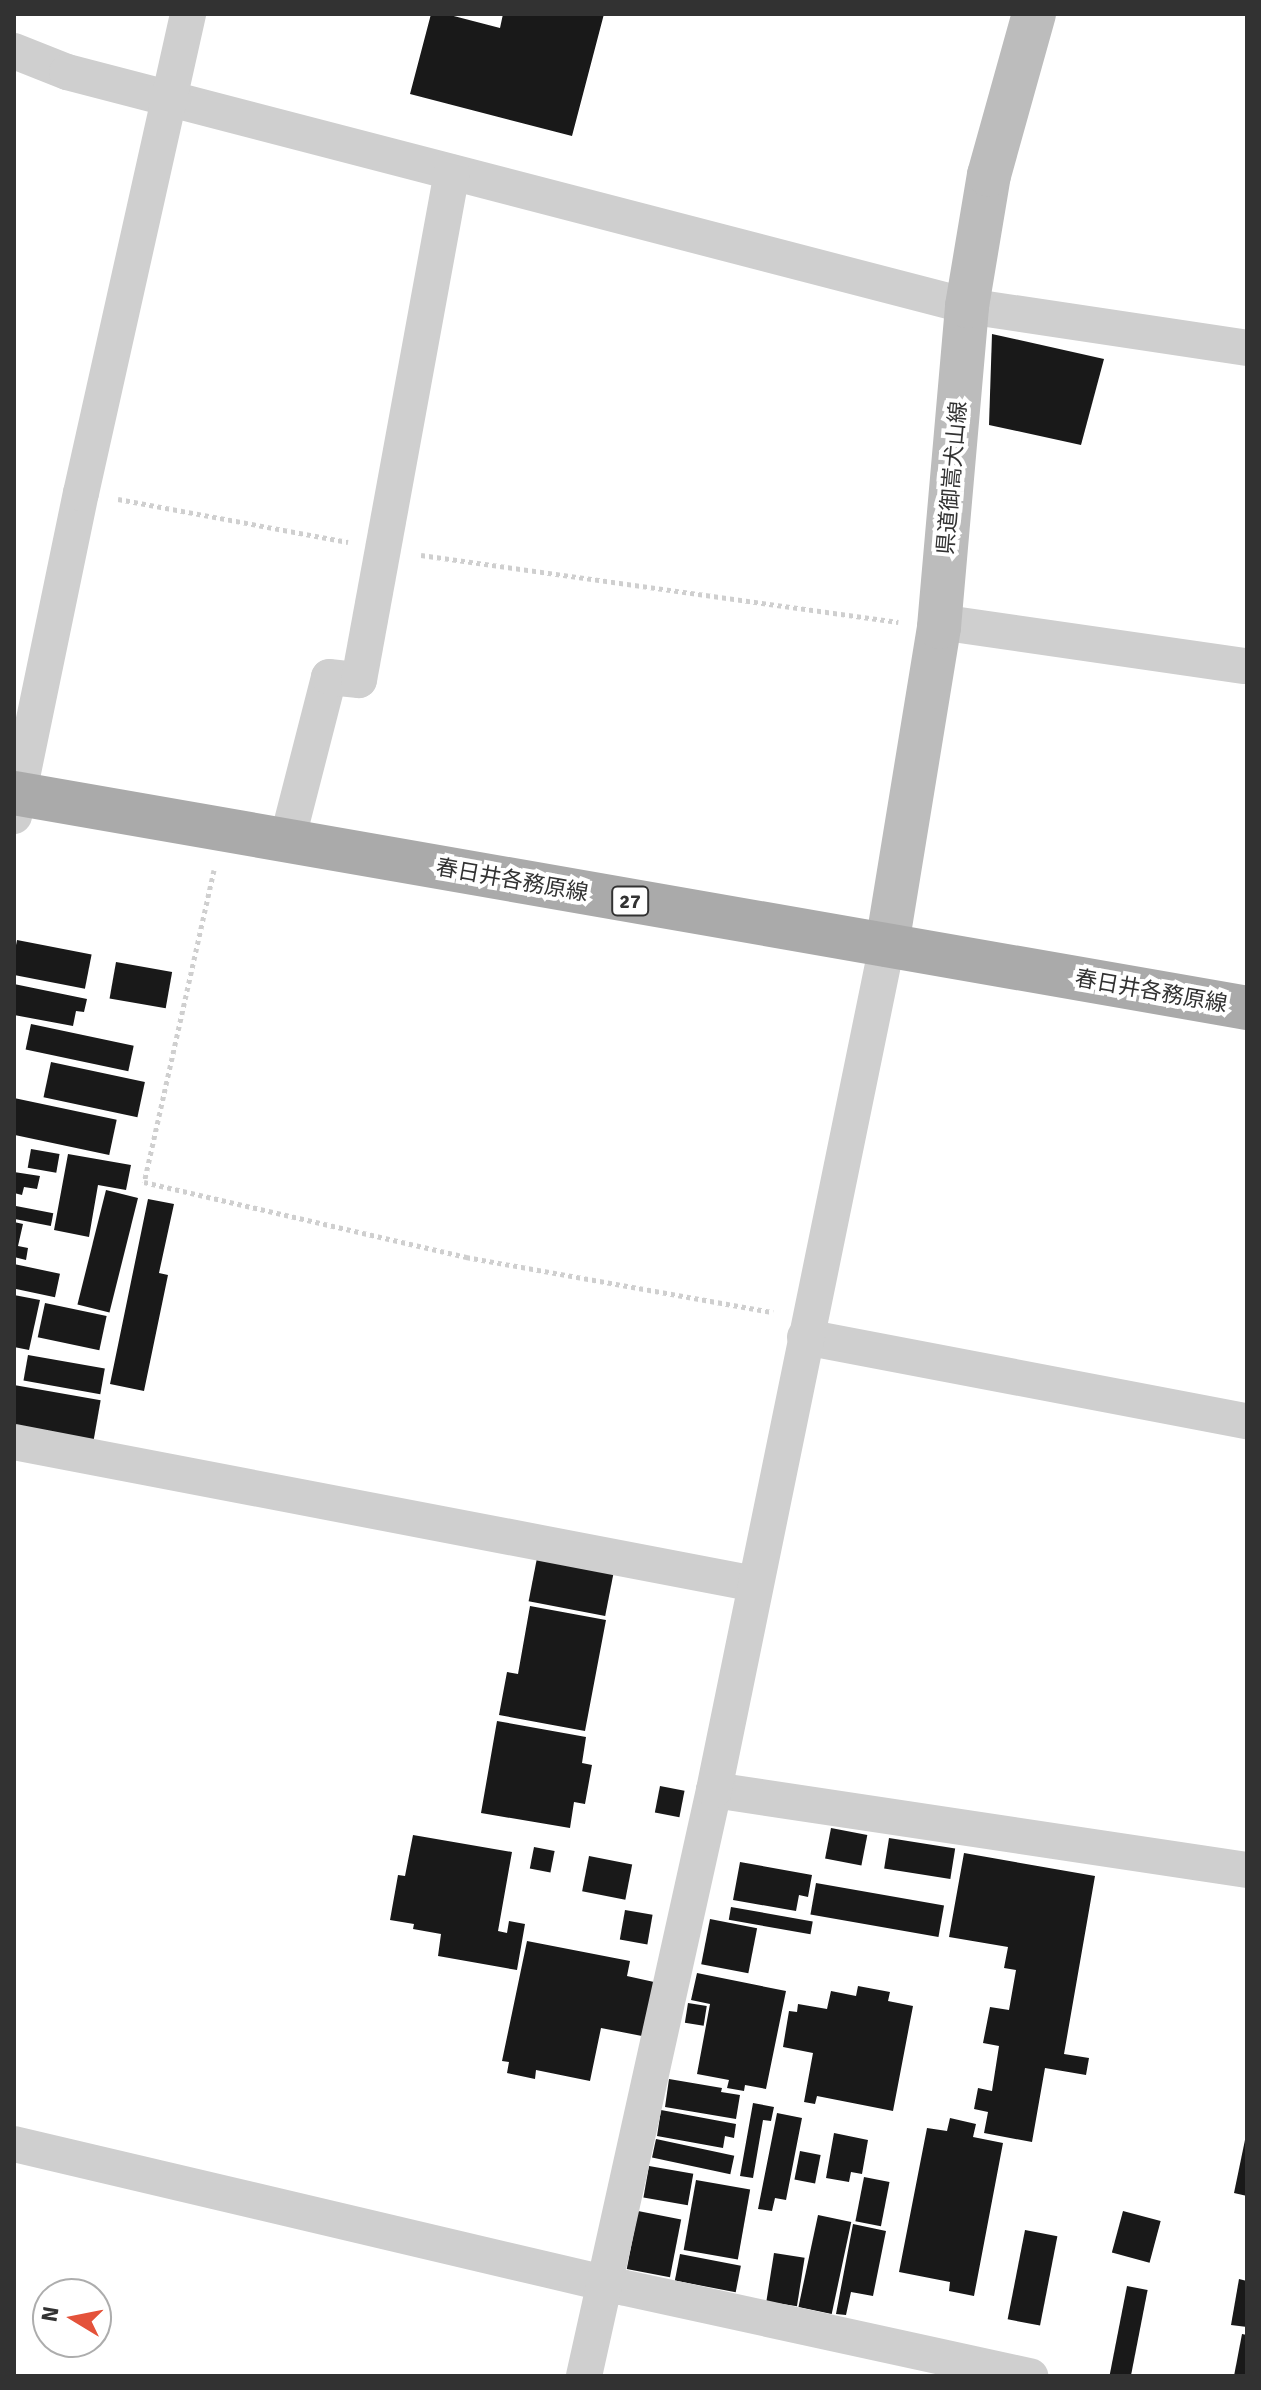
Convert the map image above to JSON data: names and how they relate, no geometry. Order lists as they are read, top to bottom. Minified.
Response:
{"streets":{"main road":["県道御嵩犬山線","春日井各務原線","27"]},"crossings":[["県道御嵩犬山線","春日井各務原線"]],"north":"left"}
